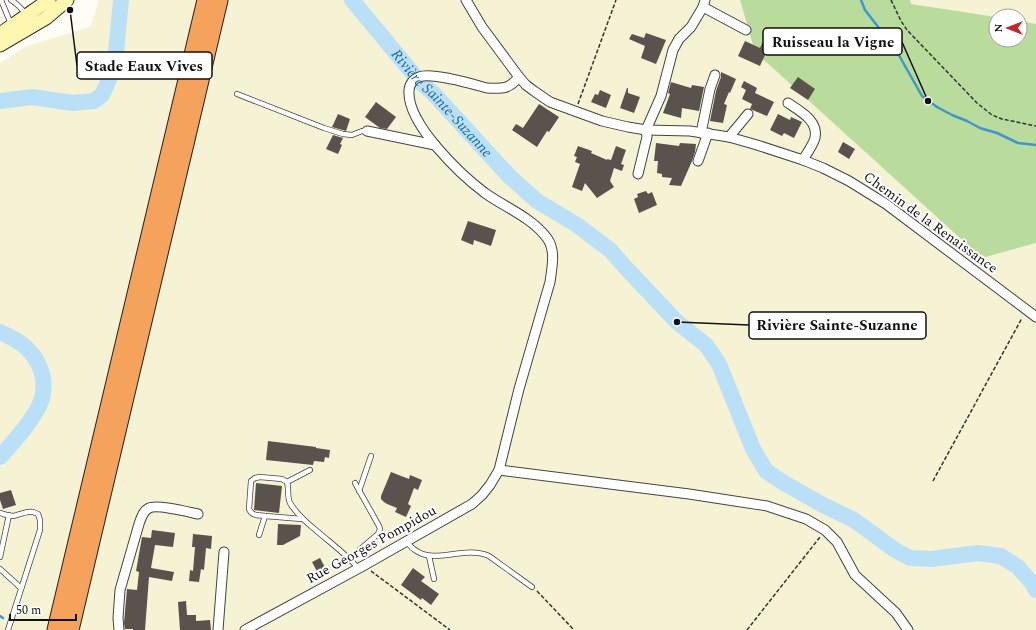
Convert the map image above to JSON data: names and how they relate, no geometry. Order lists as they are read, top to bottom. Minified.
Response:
{"streets":{"street":["Chemin de la Renaissance","Rue Georges Pompidou"]},"crossings":[["Chemin de la Renaissance","Rue Georges Pompidou"]],"water":["Rivière Sainte-Suzanne"],"places":["Stade Eaux Vives","Ruisseau la Vigne","Rivière Sainte-Suzanne"],"scale_bar":"50 m","north":"left"}
